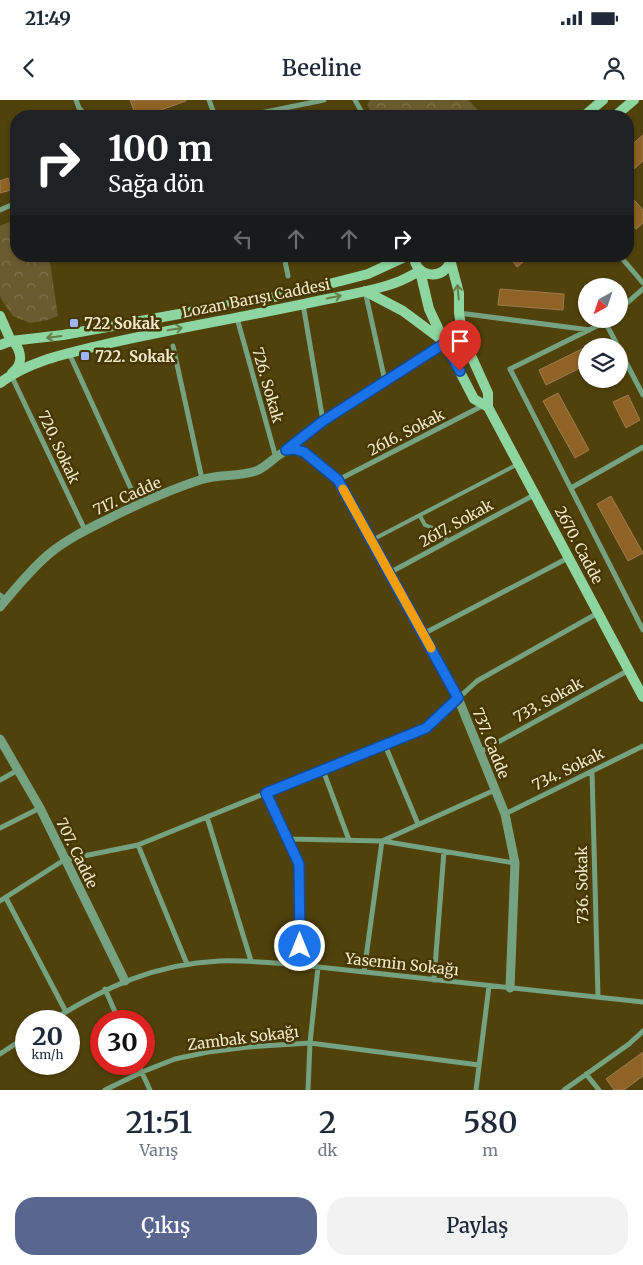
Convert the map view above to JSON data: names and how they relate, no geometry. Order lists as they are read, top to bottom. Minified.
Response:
{"streets":{"main road":["Lozan Barışı Caddesi","2670. Cadde"],"street":["726. Sokak","2616. Sokak","720. Sokak","717. Cadde","2617. Sokak","733. Sokak","737. Cadde","734. Sokak","707. Cadde","736. Sokak","Yasemin Sokağı","Zambak Sokağı"]},"crossings":[["Lozan Barışı Caddesi","726. Sokak"],["Lozan Barışı Caddesi","720. Sokak"],["Lozan Barışı Caddesi","2670. Cadde"],["726. Sokak","717. Cadde"],["2616. Sokak","2670. Cadde"],["2616. Sokak","737. Cadde"],["720. Sokak","717. Cadde"],["717. Cadde","737. Cadde"],["2617. Sokak","2670. Cadde"],["2617. Sokak","737. Cadde"],["2670. Cadde","733. Sokak"],["733. Sokak","737. Cadde"],["737. Cadde","734. Sokak"],["737. Cadde","Yasemin Sokağı"],["734. Sokak","736. Sokak"],["707. Cadde","Yasemin Sokağı"],["736. Sokak","Yasemin Sokağı"]],"places":{"transit":["722 Sokak","722. Sokak"]},"north":"bottom left","page":{"status":"21:49","header":"Beeline","turn":["100 m","Sağa dön"],"speed":"20 km/h","limit":"30","eta":["21:51","Varış","2","dk","580","m"],"buttons":["Çıkış","Paylaş"]}}
